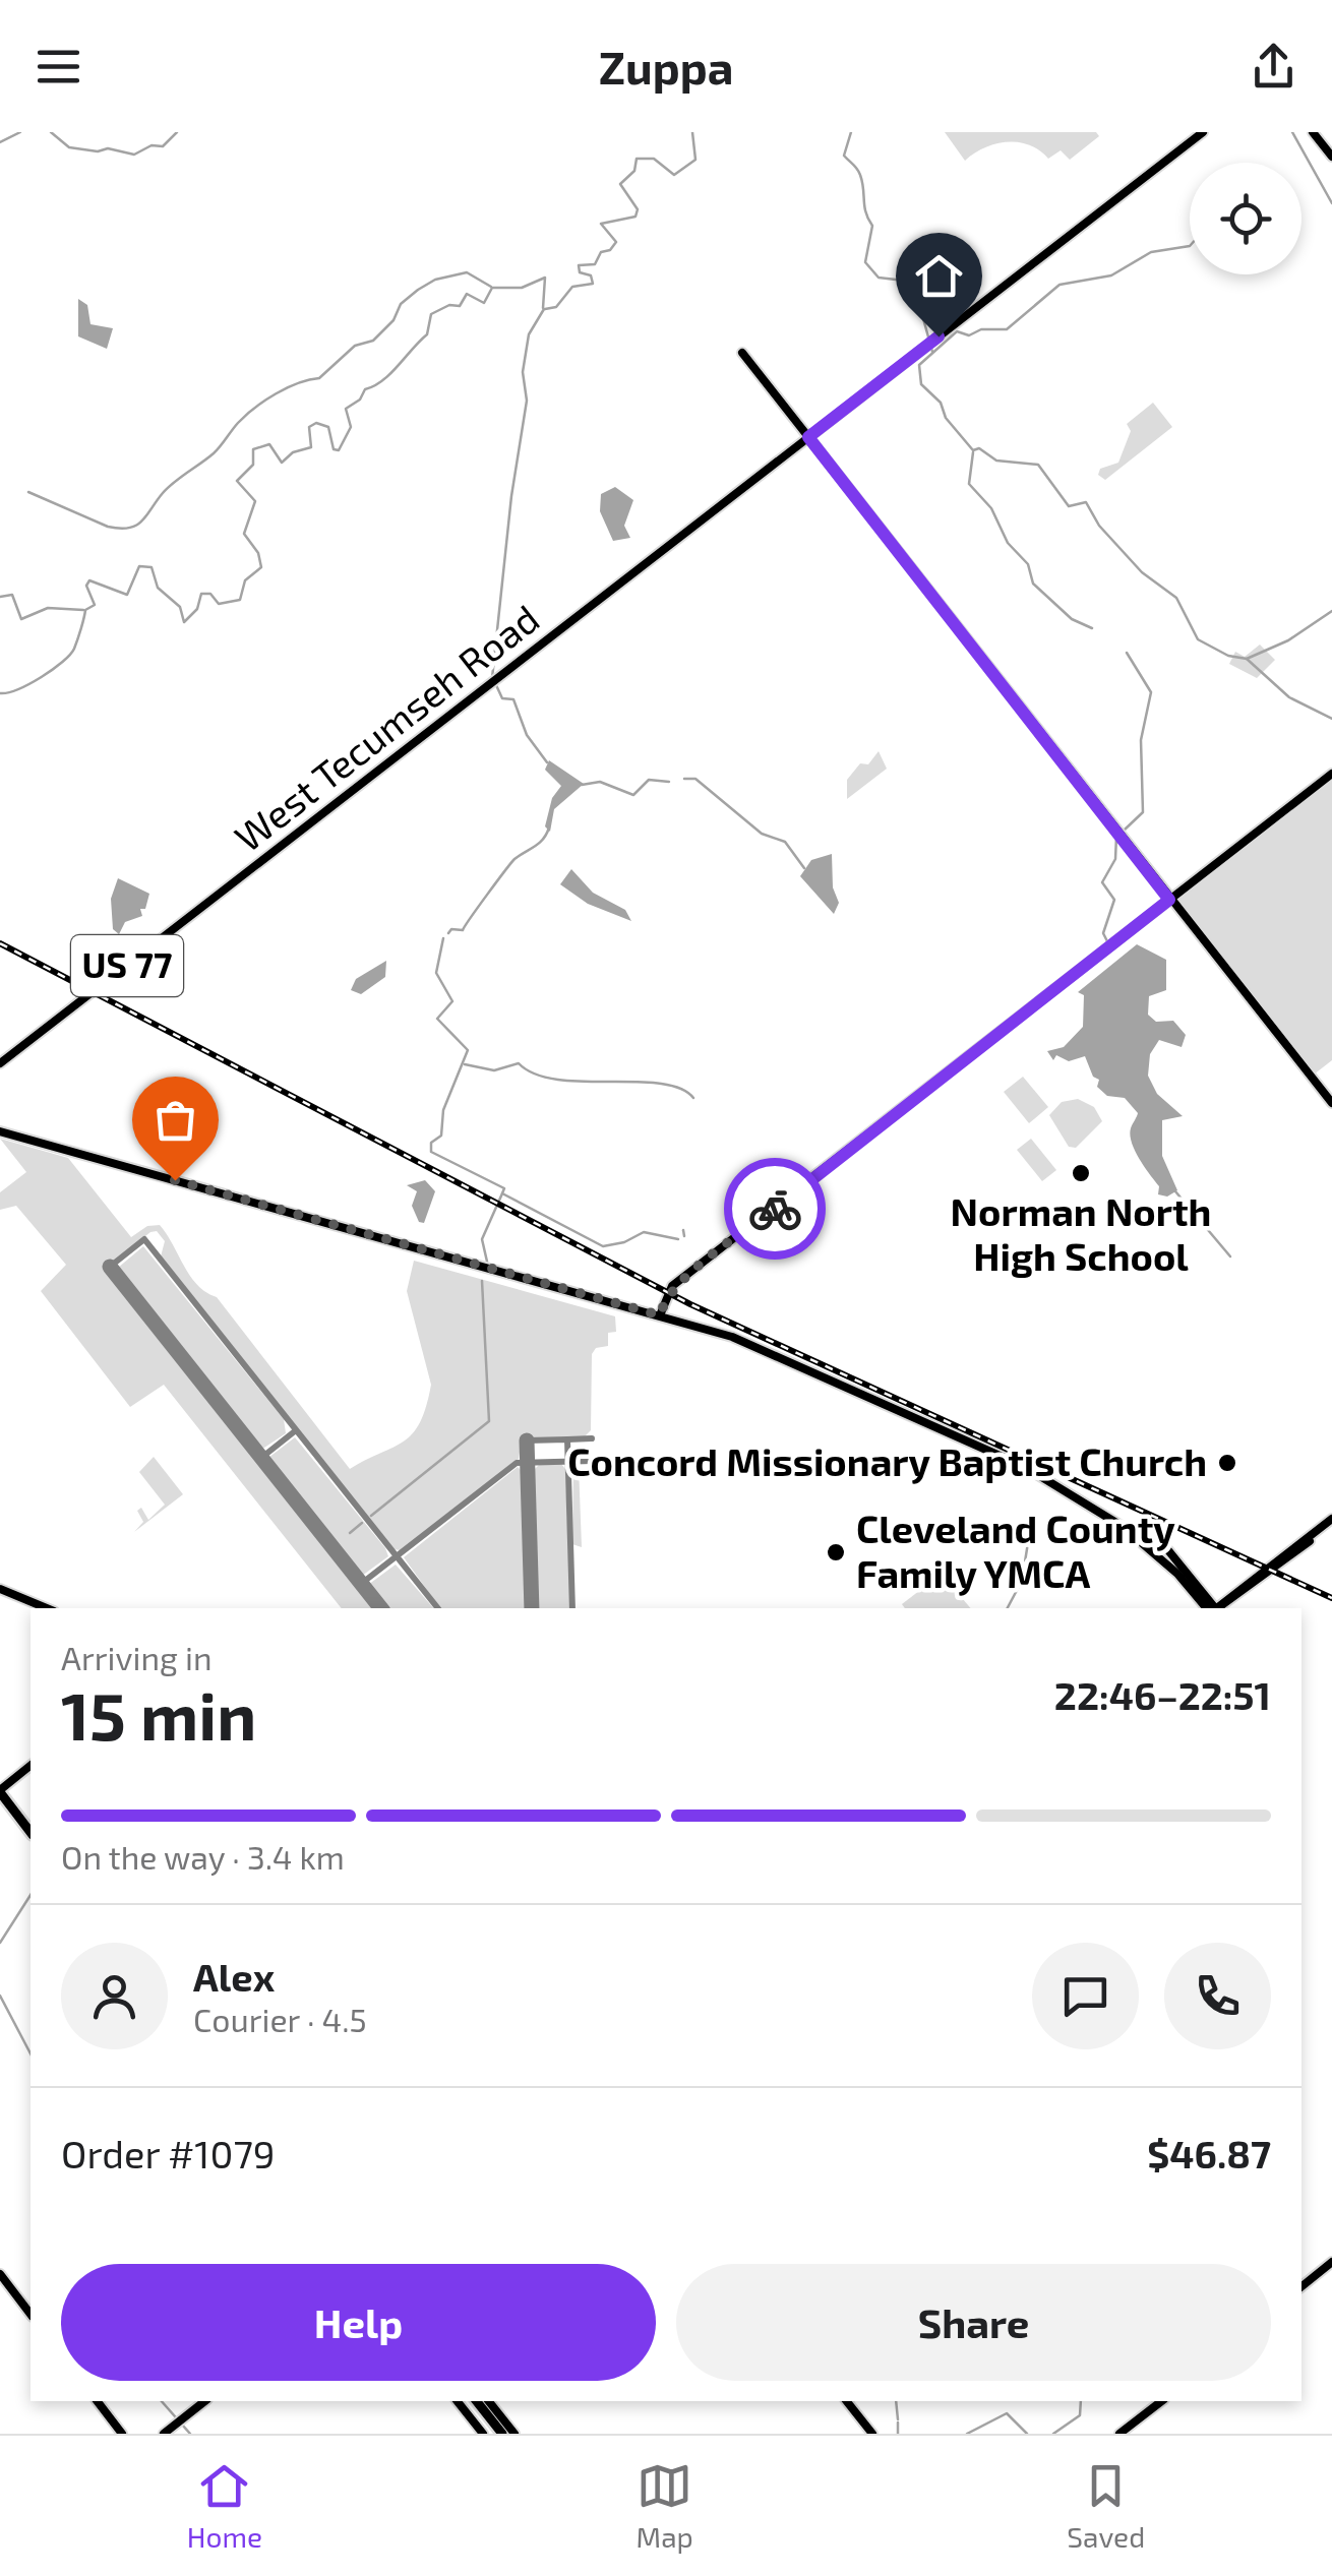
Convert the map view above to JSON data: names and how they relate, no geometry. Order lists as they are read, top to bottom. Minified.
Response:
{"streets":{"main road":["West Tecumseh Road","US 77"]},"crossings":[["West Tecumseh Road","US 77"]],"places":["Norman North High School","Concord Missionary Baptist Church","Cleveland County Family YMCA"],"page":{"header":"Zuppa","heading":["15 min","Arriving in","22:46–22:51"],"panel":["Alex","Courier · 4.5","Order #1079","$46.87"],"bar":"On the way · 3.4 km","buttons":["Help","Share"],"tabs":["Home","Map","Saved"]}}
